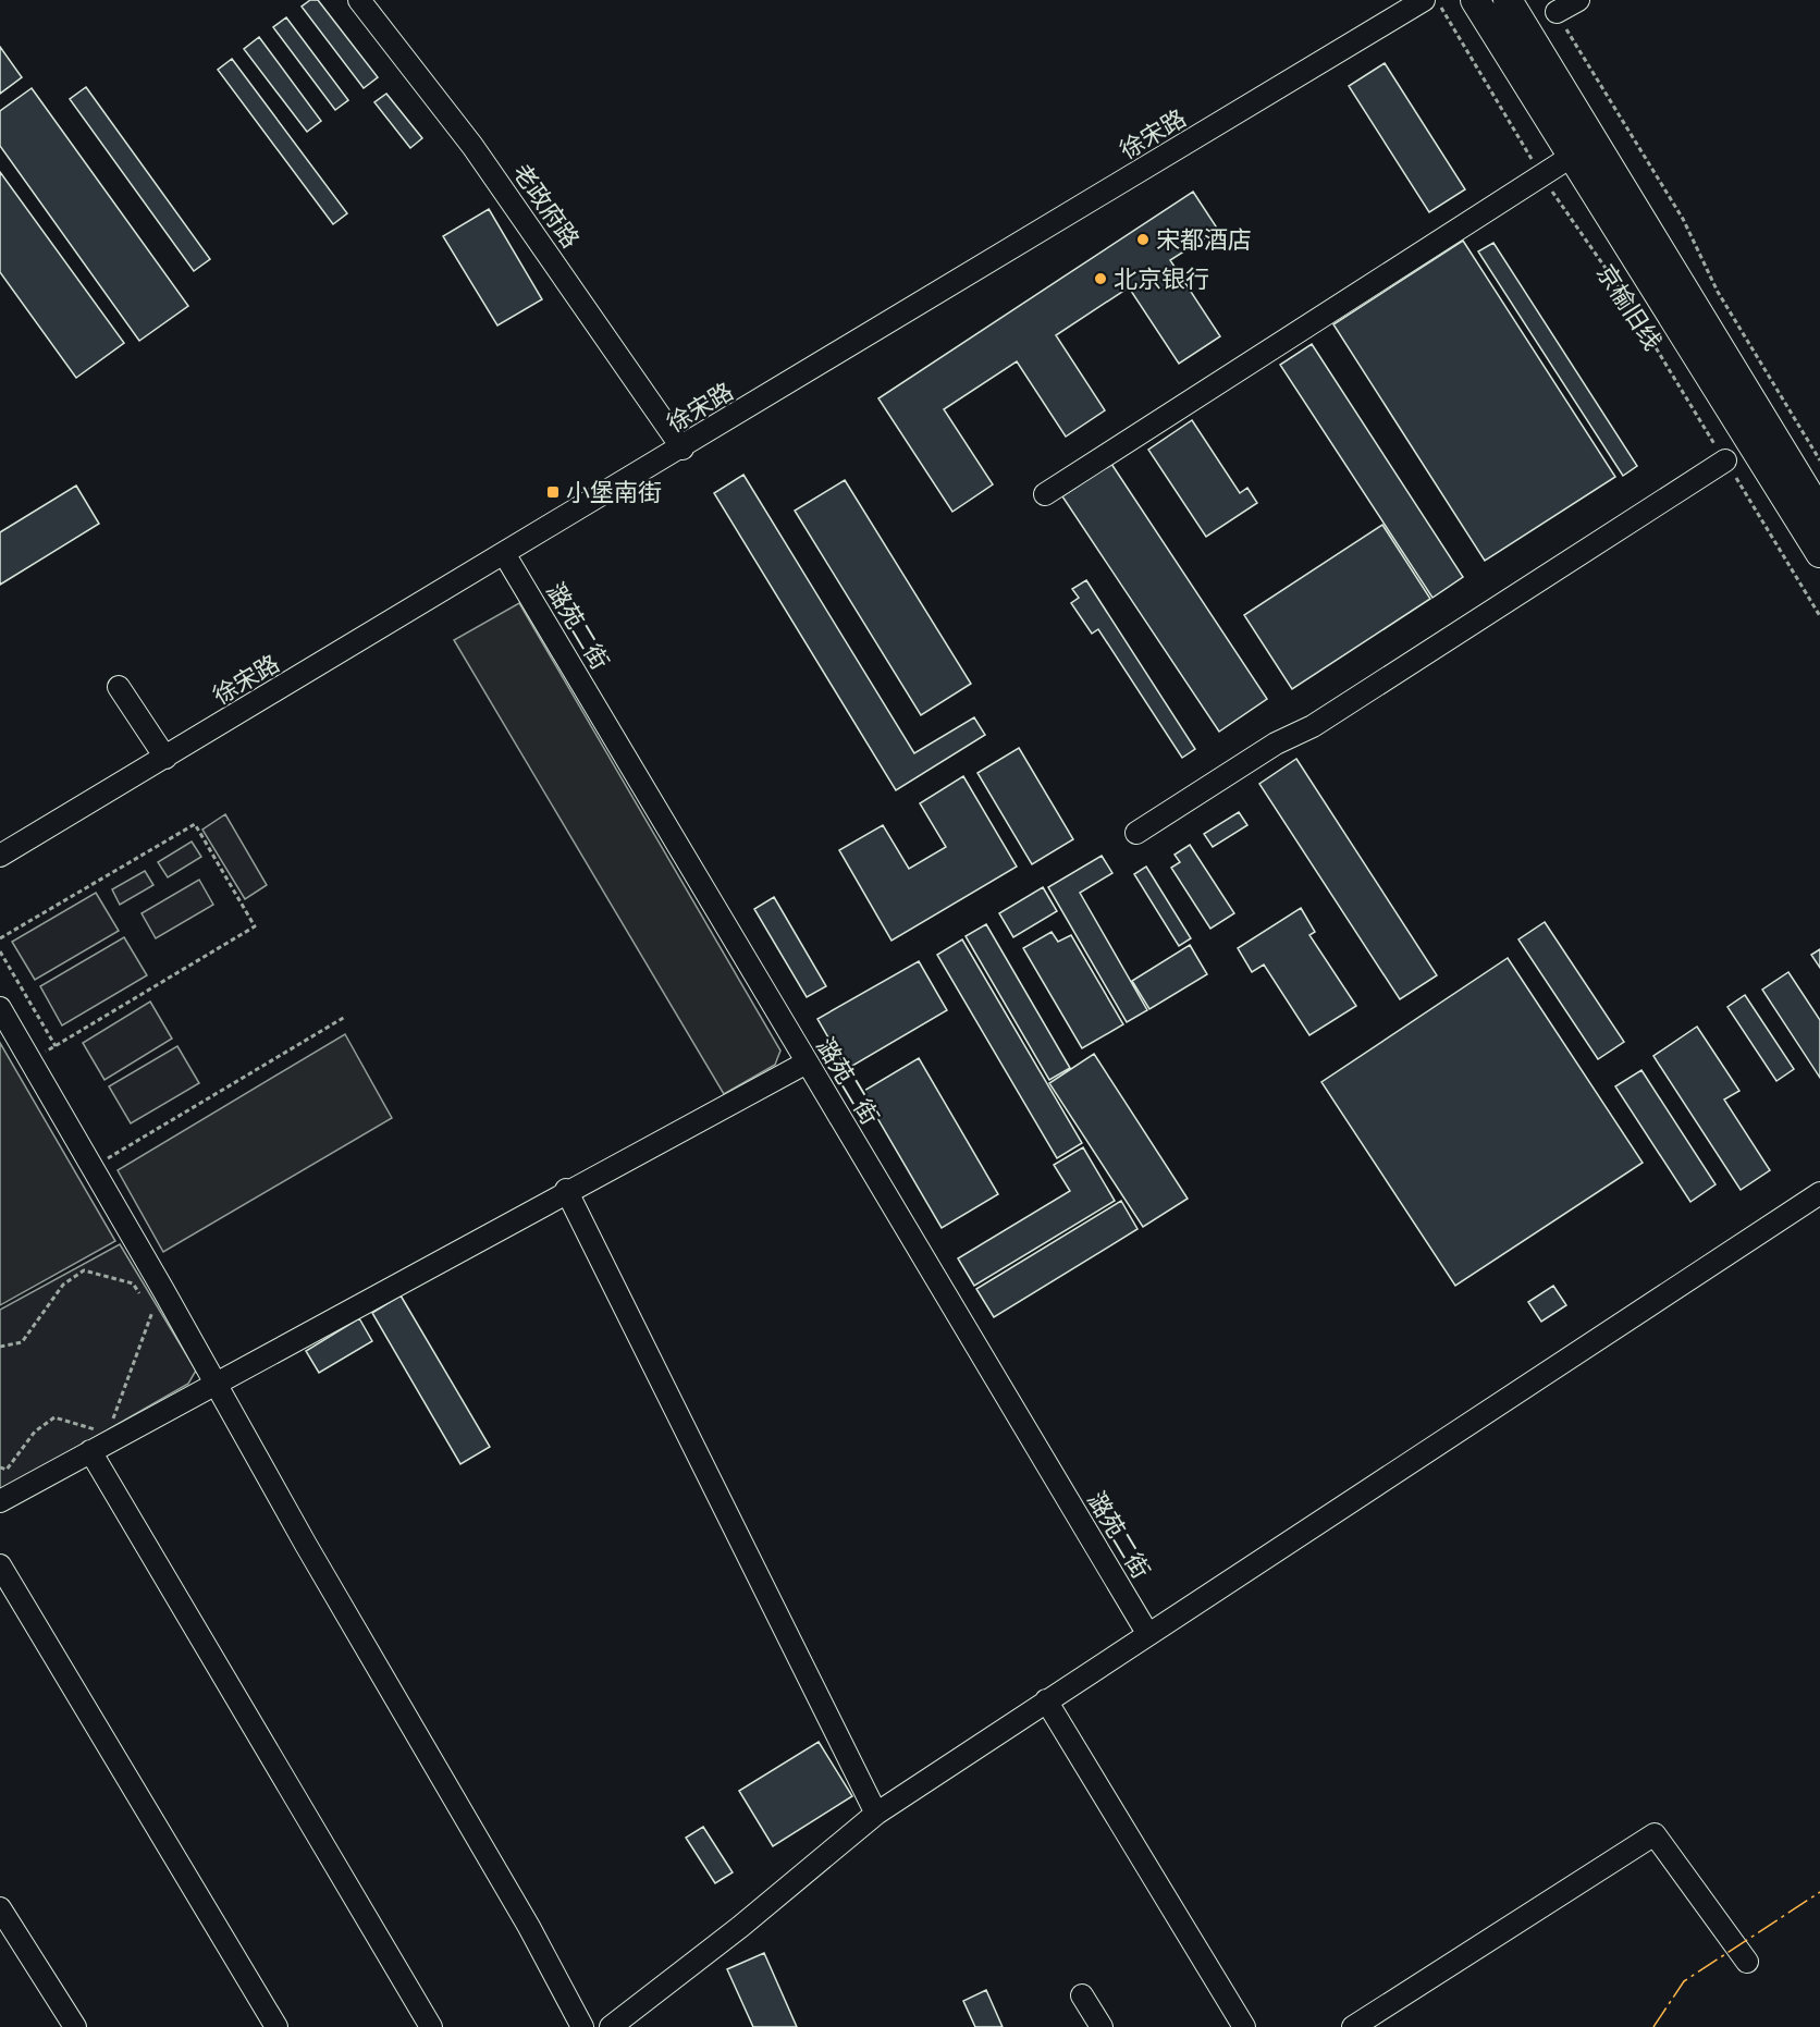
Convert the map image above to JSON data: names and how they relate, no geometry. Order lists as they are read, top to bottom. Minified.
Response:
{"streets":{"main road":["京榆旧线"],"street":["徐宋路","老政府路","潞苑二街"]},"crossings":[["徐宋路","老政府路"],["徐宋路","潞苑二街"]],"places":{"other":["宋都酒店","北京银行"],"transit":["小堡南街"]}}
